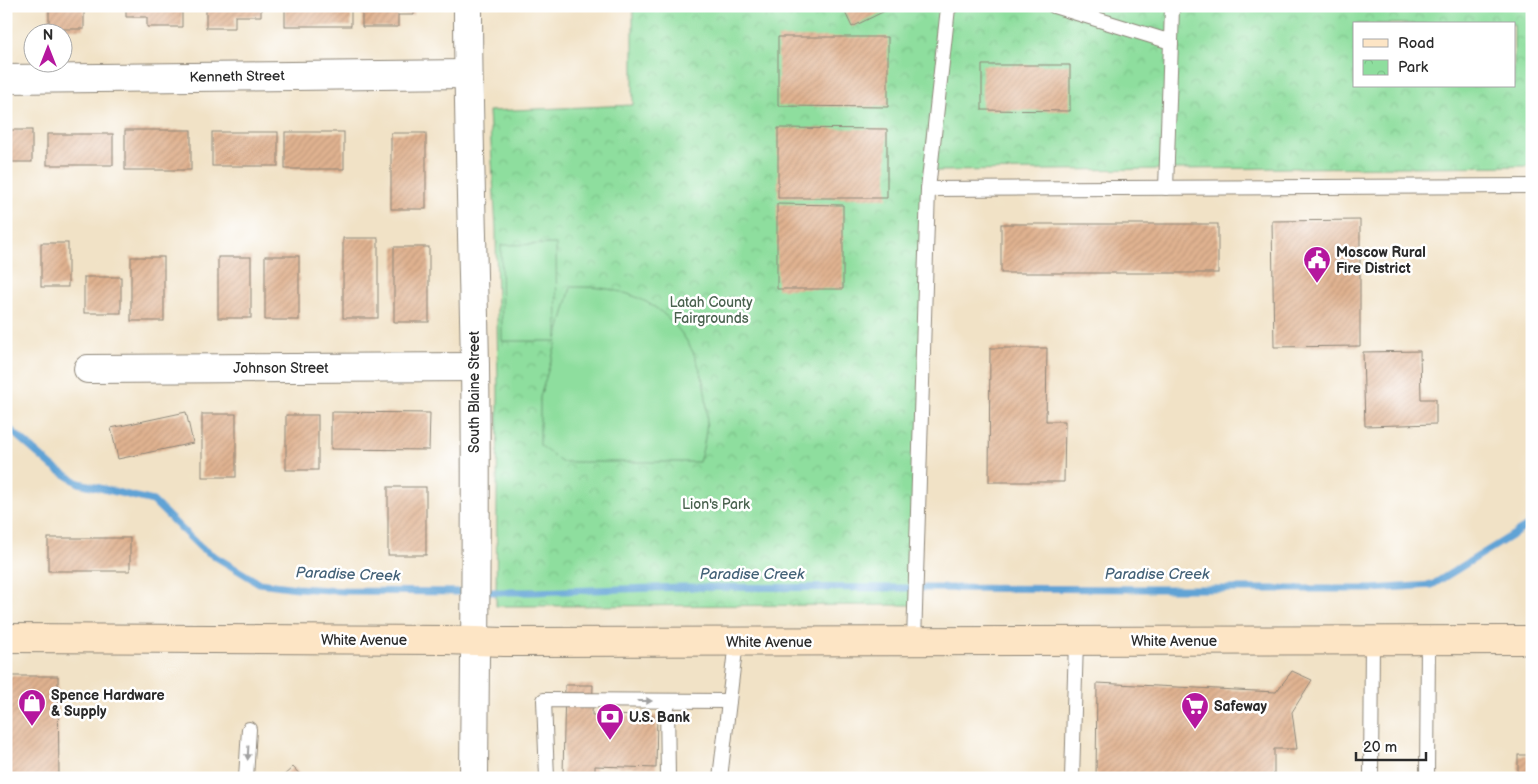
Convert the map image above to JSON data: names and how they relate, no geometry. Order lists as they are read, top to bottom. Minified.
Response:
{"streets":{"street":["Kenneth Street","Johnson Street","South Blaine Street","White Avenue"]},"crossings":[["Kenneth Street","South Blaine Street"],["Johnson Street","South Blaine Street"],["South Blaine Street","White Avenue"]],"water":["Paradise Creek"],"parks":["Latah County Fairgrounds","Lion's Park"],"places":{"public building":["Moscow Rural Fire District"],"shop":["Spence Hardware & Supply"],"supermarket":["Safeway"],"bank":["U.S. Bank"]},"legend":["Road","Park"],"scale_bar":"20 m","north":"top"}
